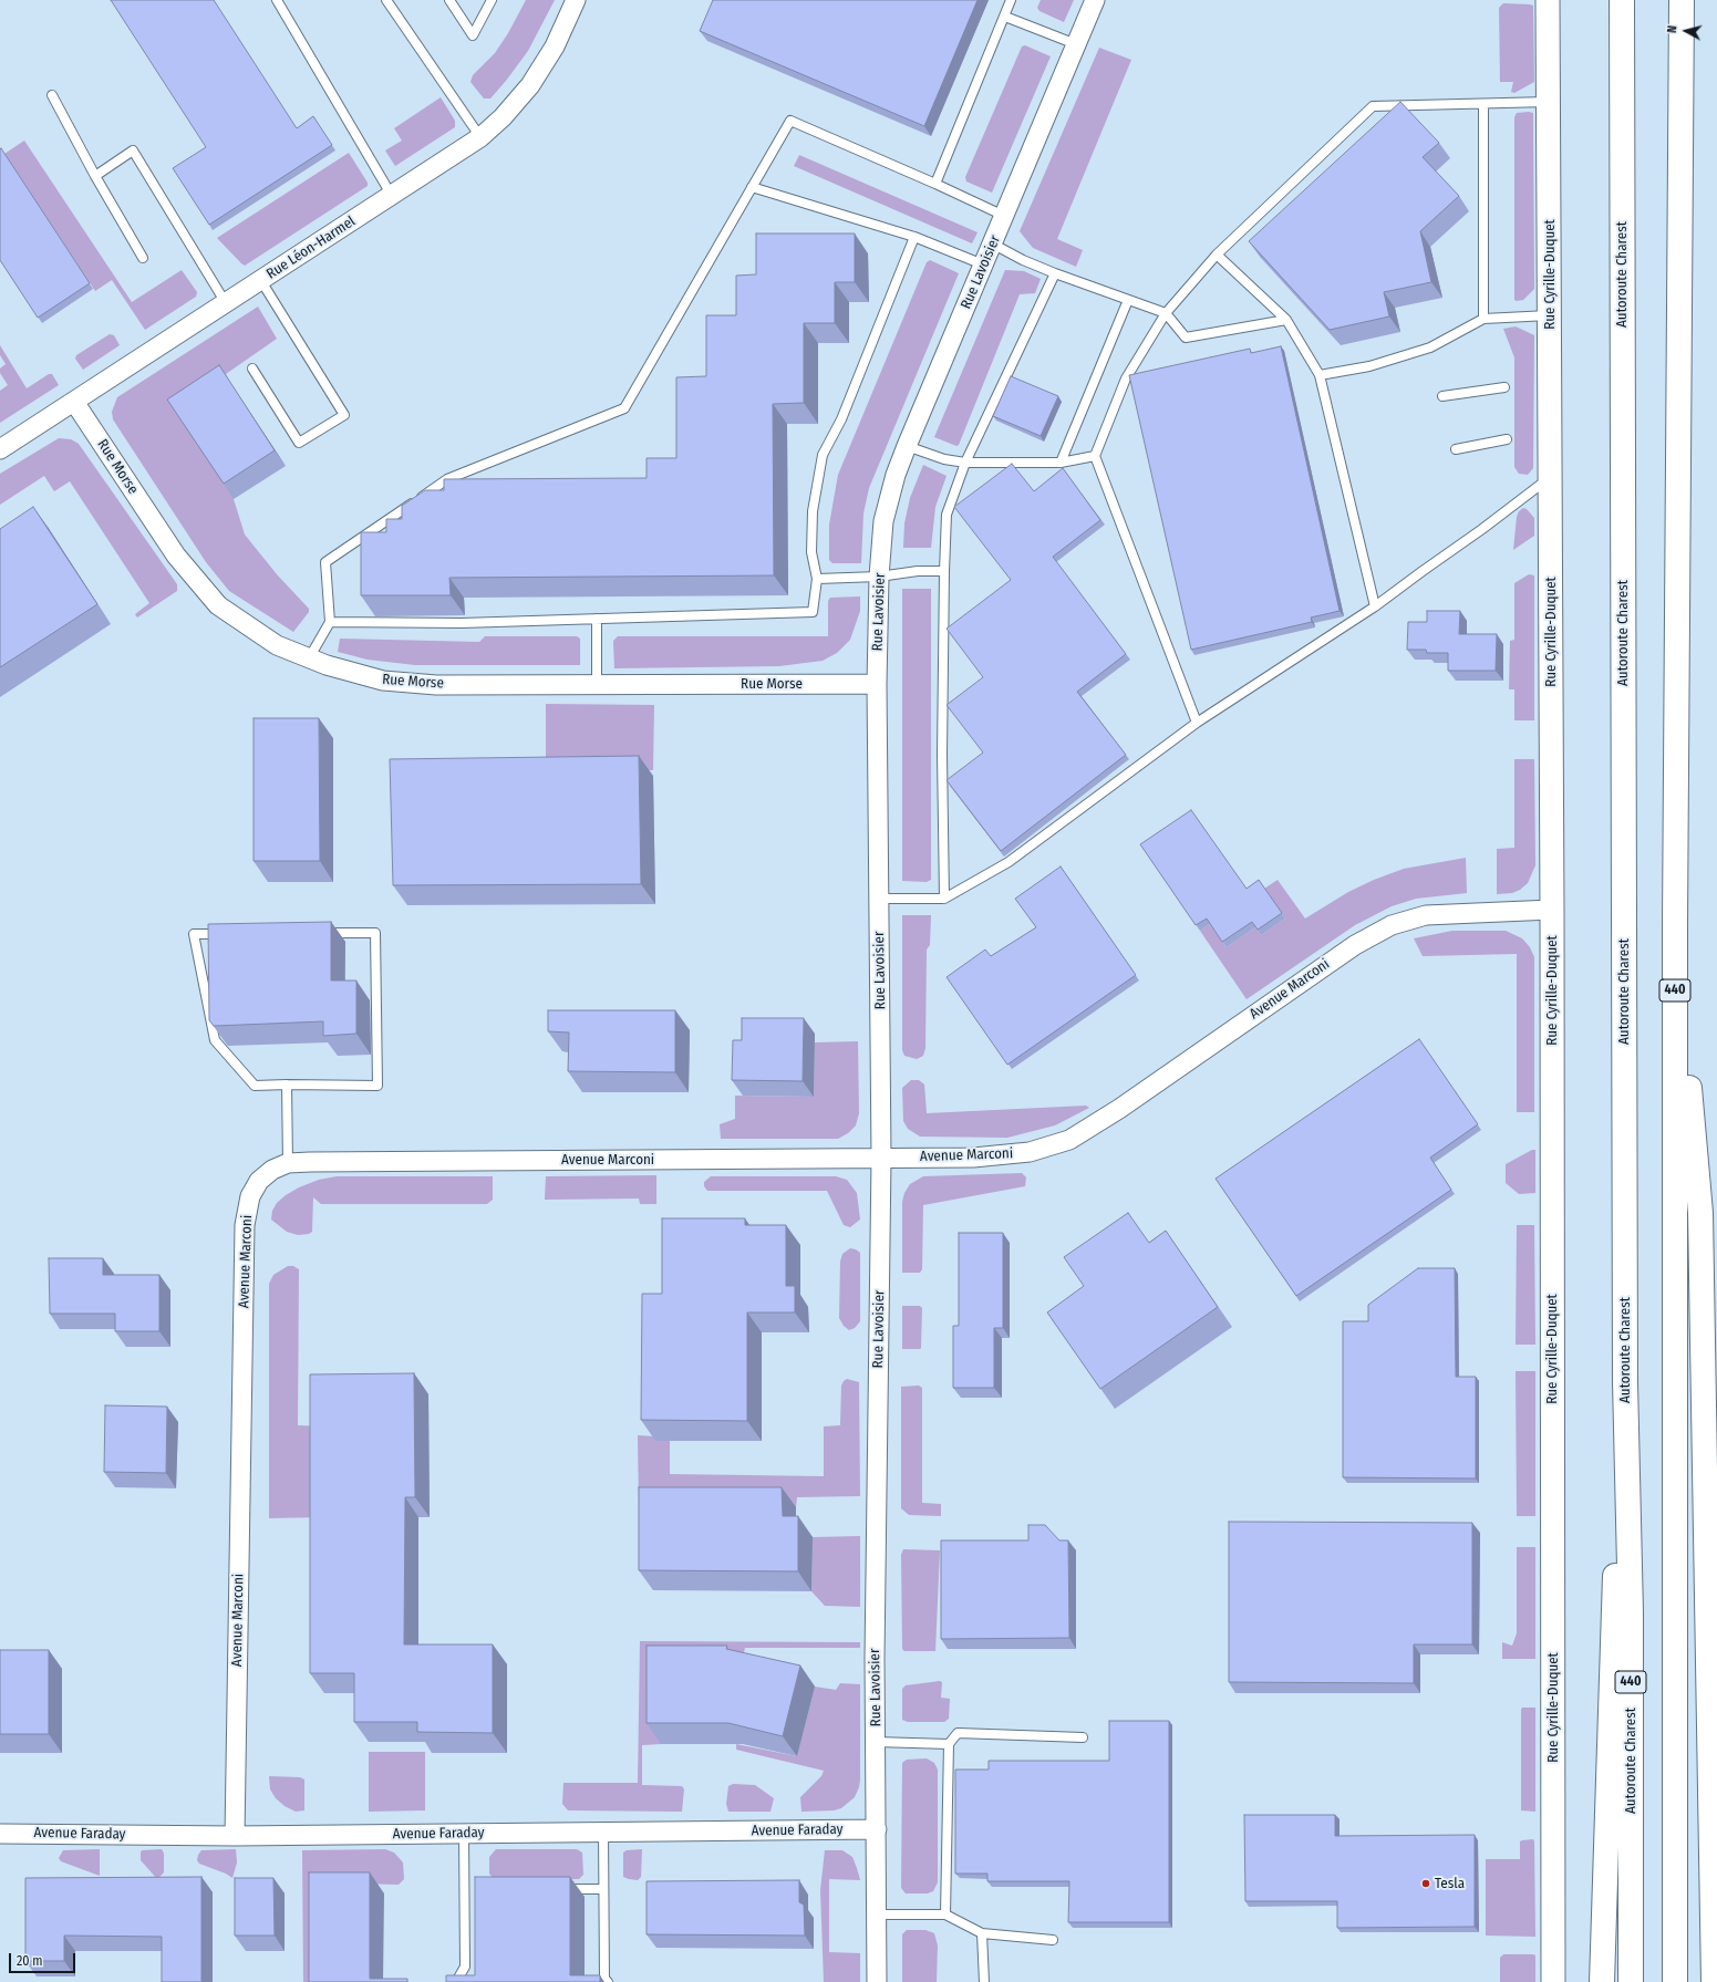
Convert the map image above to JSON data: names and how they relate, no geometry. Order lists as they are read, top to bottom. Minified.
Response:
{"streets":{"highway":["Autoroute Charest","440"],"street":["Rue Léon-Harmel","Rue Lavoisier","Rue Cyrille-Duquet","Rue Morse","Avenue Marconi","Avenue Faraday"]},"crossings":[["Rue Léon-Harmel","Rue Morse"],["Rue Lavoisier","Rue Morse"],["Rue Lavoisier","Avenue Marconi"],["Rue Lavoisier","Avenue Faraday"],["Rue Cyrille-Duquet","Avenue Marconi"],["Avenue Marconi","Avenue Faraday"]],"places":["Tesla"],"scale_bar":"20 m","north":"left"}
